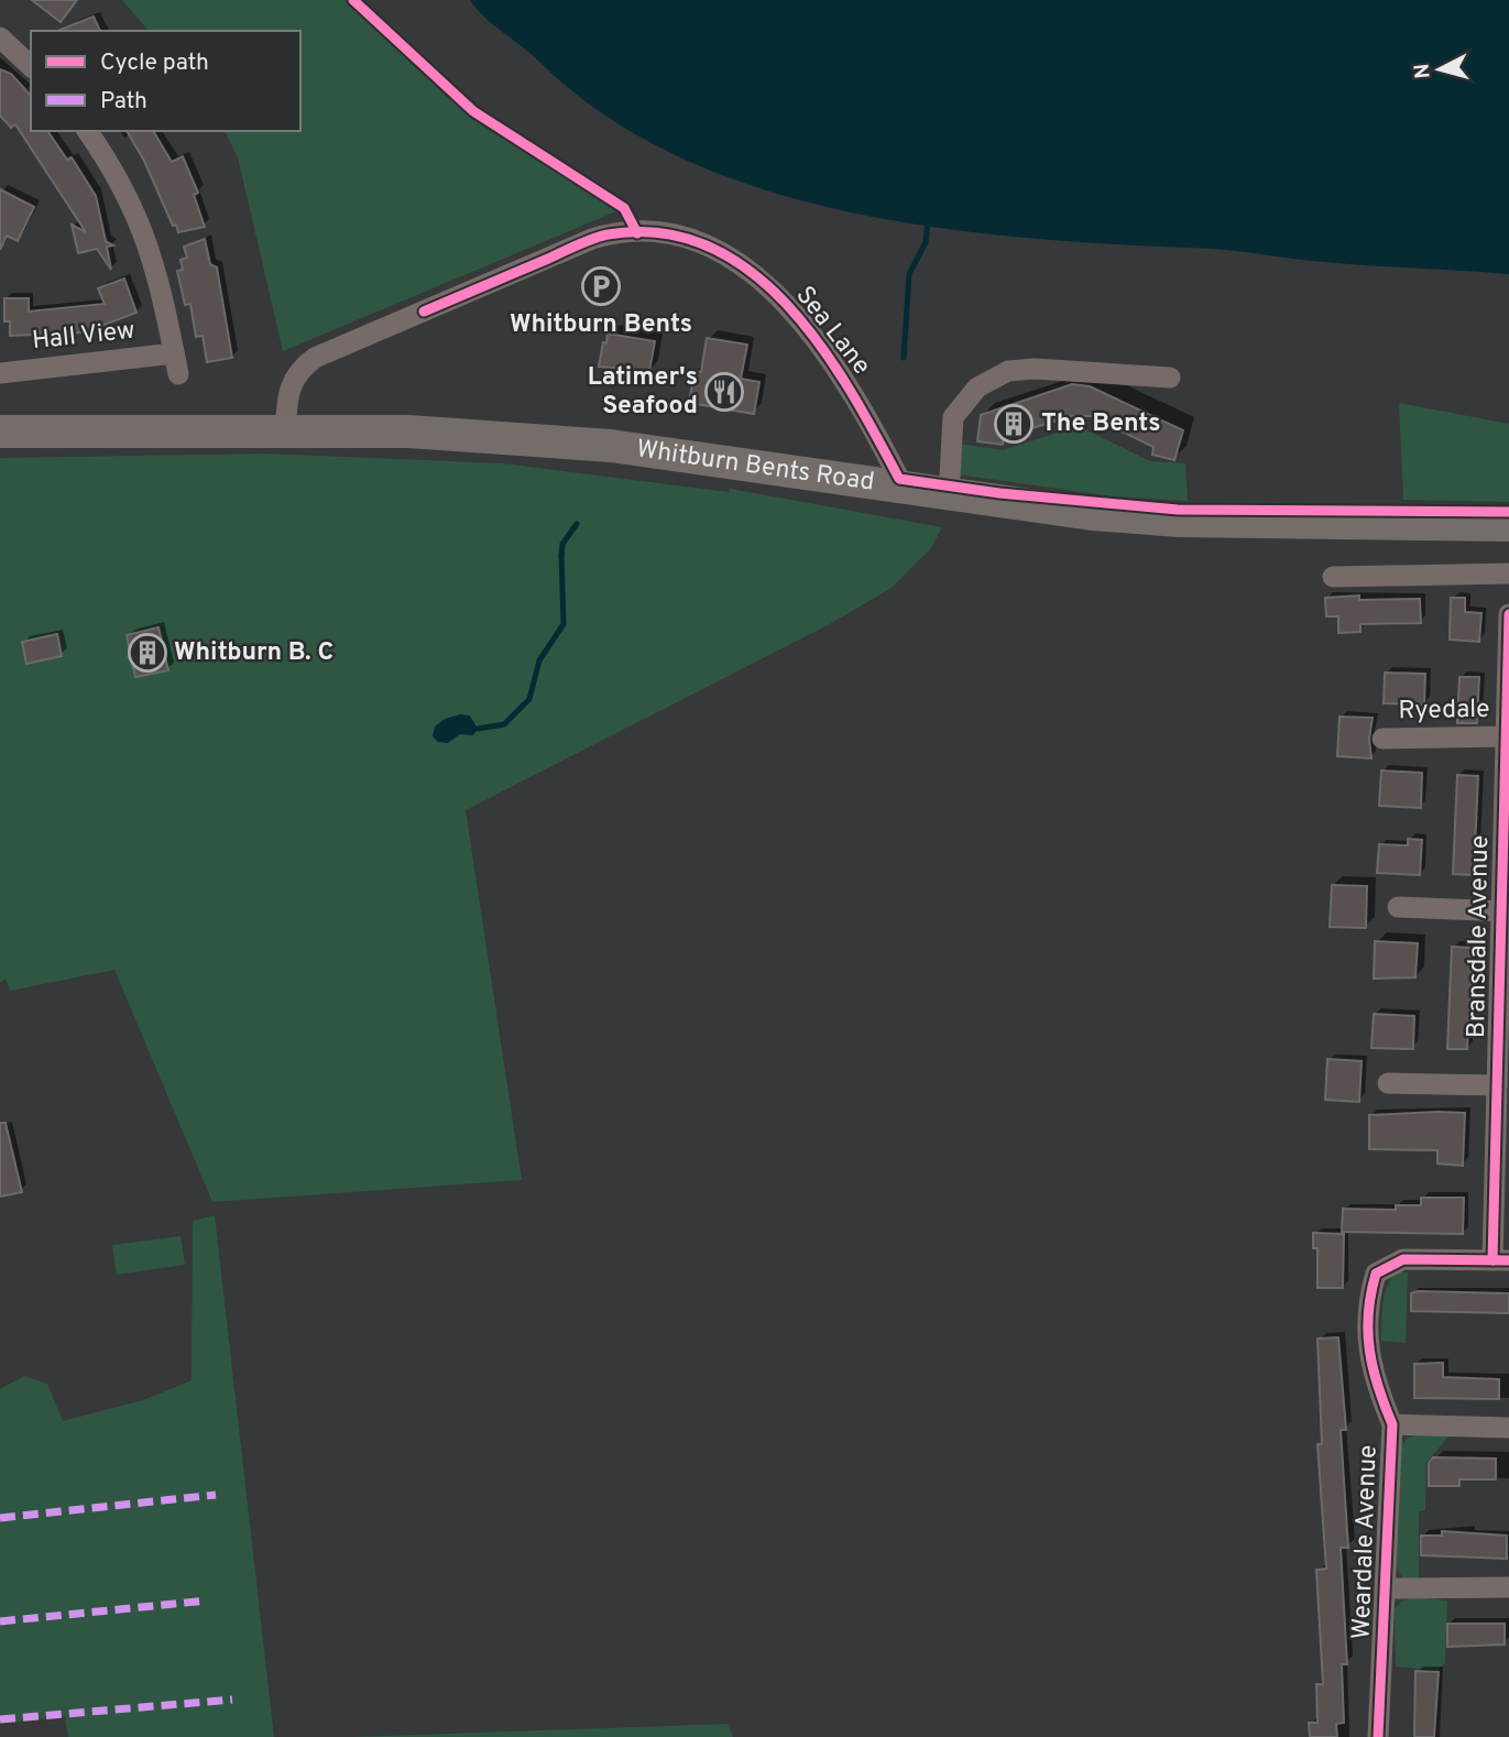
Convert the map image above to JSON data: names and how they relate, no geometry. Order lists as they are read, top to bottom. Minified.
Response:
{"streets":{"main road":["Whitburn Bents Road"],"street":["Sea Lane","Hall View","Ryedale","Bransdale Avenue","Weardale Avenue"]},"crossings":[["Sea Lane","Whitburn Bents Road"],["Ryedale","Bransdale Avenue"],["Bransdale Avenue","Weardale Avenue"]],"places":{"parking":["Whitburn Bents"],"restaurant":["Latimer's Seafood"],"building":["The Bents","Whitburn B. C"]},"legend":["Cycle path","Path"],"north":"left"}
